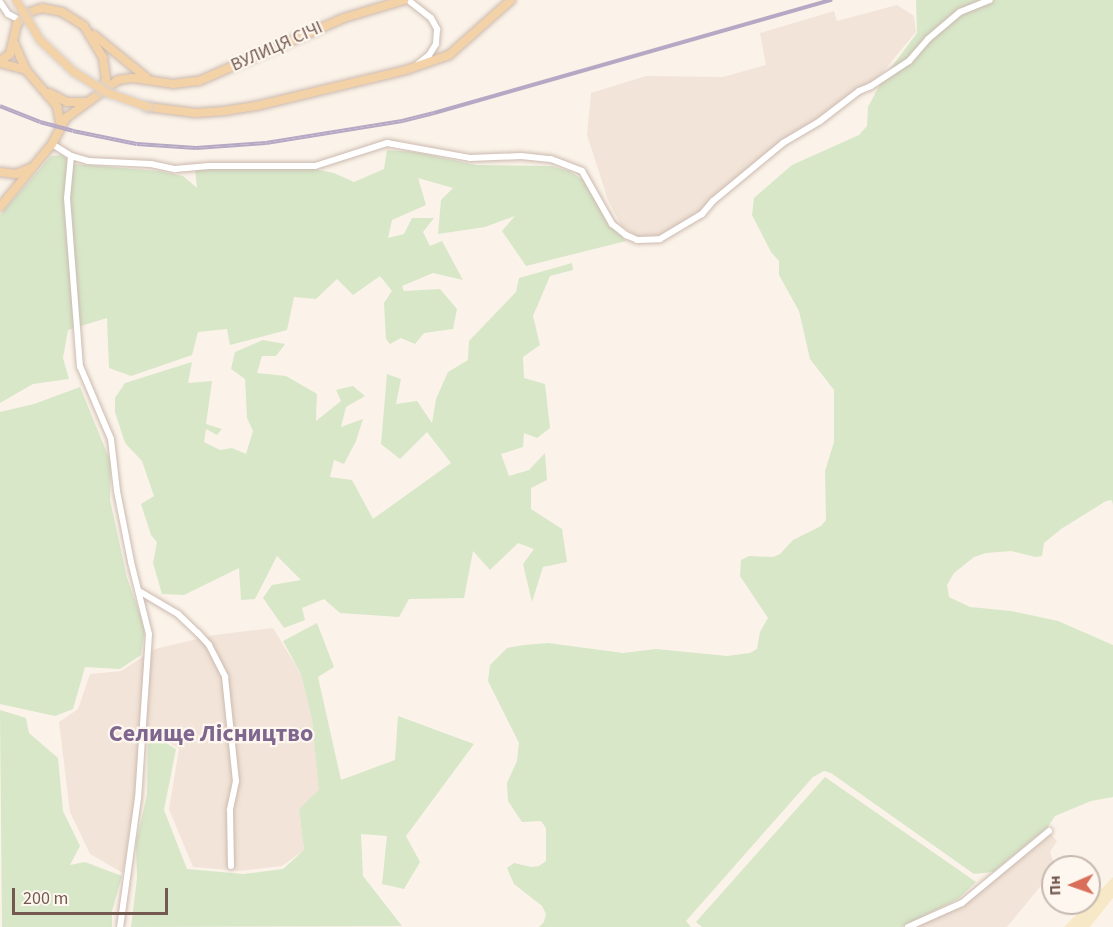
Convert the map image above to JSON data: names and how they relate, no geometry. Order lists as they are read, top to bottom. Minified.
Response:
{"streets":{"main road":["ВУЛИЦЯ СІЧІ"]},"districts":["Селище Лісництво"],"scale_bar":"200 m","north":"left"}
